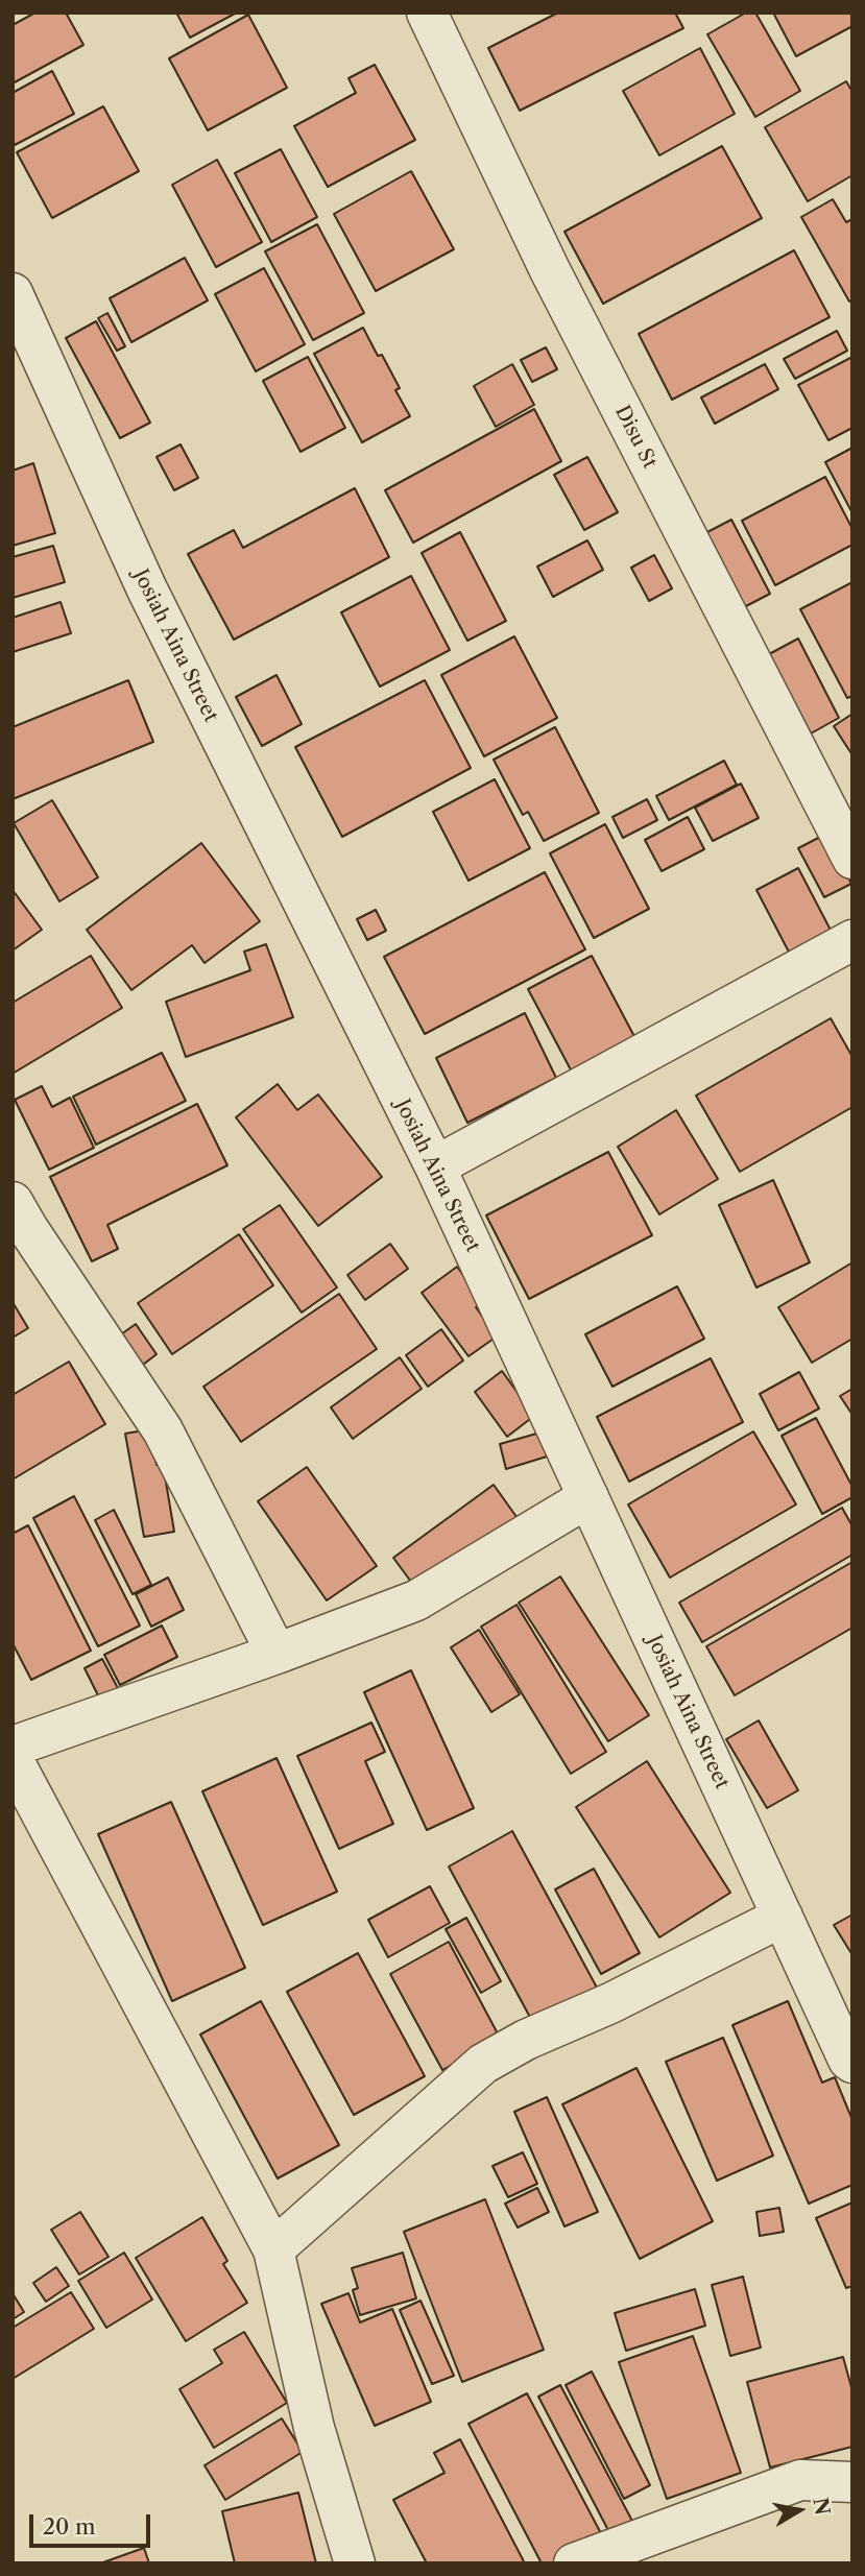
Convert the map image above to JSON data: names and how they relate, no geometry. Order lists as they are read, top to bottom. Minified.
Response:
{"streets":{"street":["Disu St","Josiah Aina Street"]},"scale_bar":"20 m","north":"right"}
